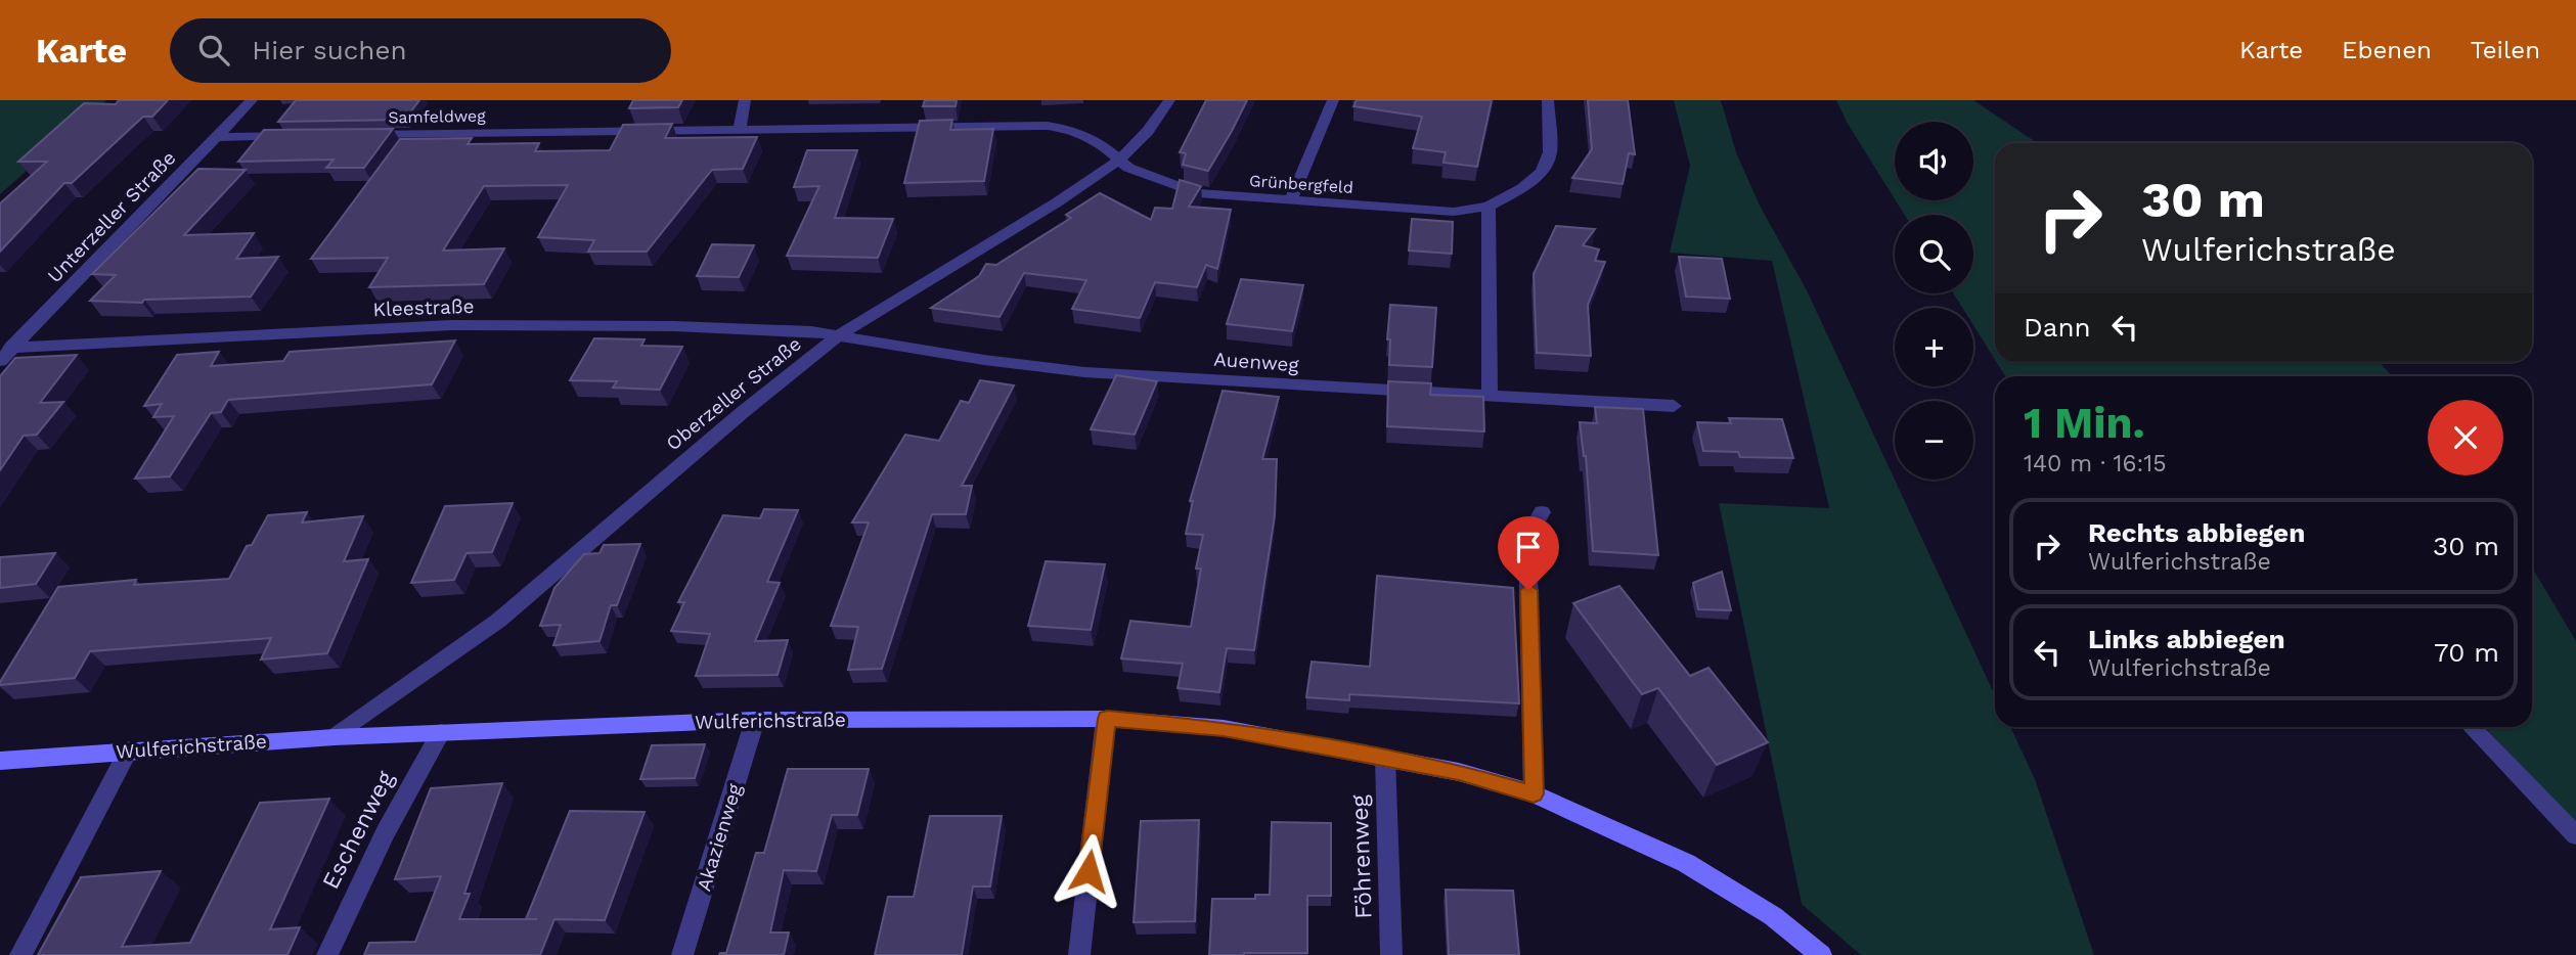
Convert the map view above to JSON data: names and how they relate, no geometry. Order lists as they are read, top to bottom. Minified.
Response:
{"streets":{"main road":["Wulferichstraße"],"street":["Samfeldweg","Grünbergfeld","Unterzeller Straße","Kleestraße","Auenweg","Oberzeller Straße","Eschenweg","Akazienweg","Föhrenweg"]},"crossings":[["Samfeldweg","Grünbergfeld"],["Samfeldweg","Oberzeller Straße"],["Grünbergfeld","Oberzeller Straße"],["Unterzeller Straße","Kleestraße"],["Kleestraße","Auenweg"],["Kleestraße","Oberzeller Straße"],["Auenweg","Oberzeller Straße"],["Oberzeller Straße","Wulferichstraße"],["Wulferichstraße","Eschenweg"],["Wulferichstraße","Akazienweg"],["Wulferichstraße","Föhrenweg"]],"page":{"header":"Karte","search":"Hier suchen","nav":["Karte","Ebenen","Teilen"],"map_buttons":["+","−"],"turn":["30 m","Wulferichstraße"],"then":"Dann","heading":["1 Min.","140 m · 16:15"],"list":[{"name":"Rechts abbiegen","note":"Wulferichstraße","value":"30 m"},{"name":"Links abbiegen","note":"Wulferichstraße","value":"70 m"}]}}
